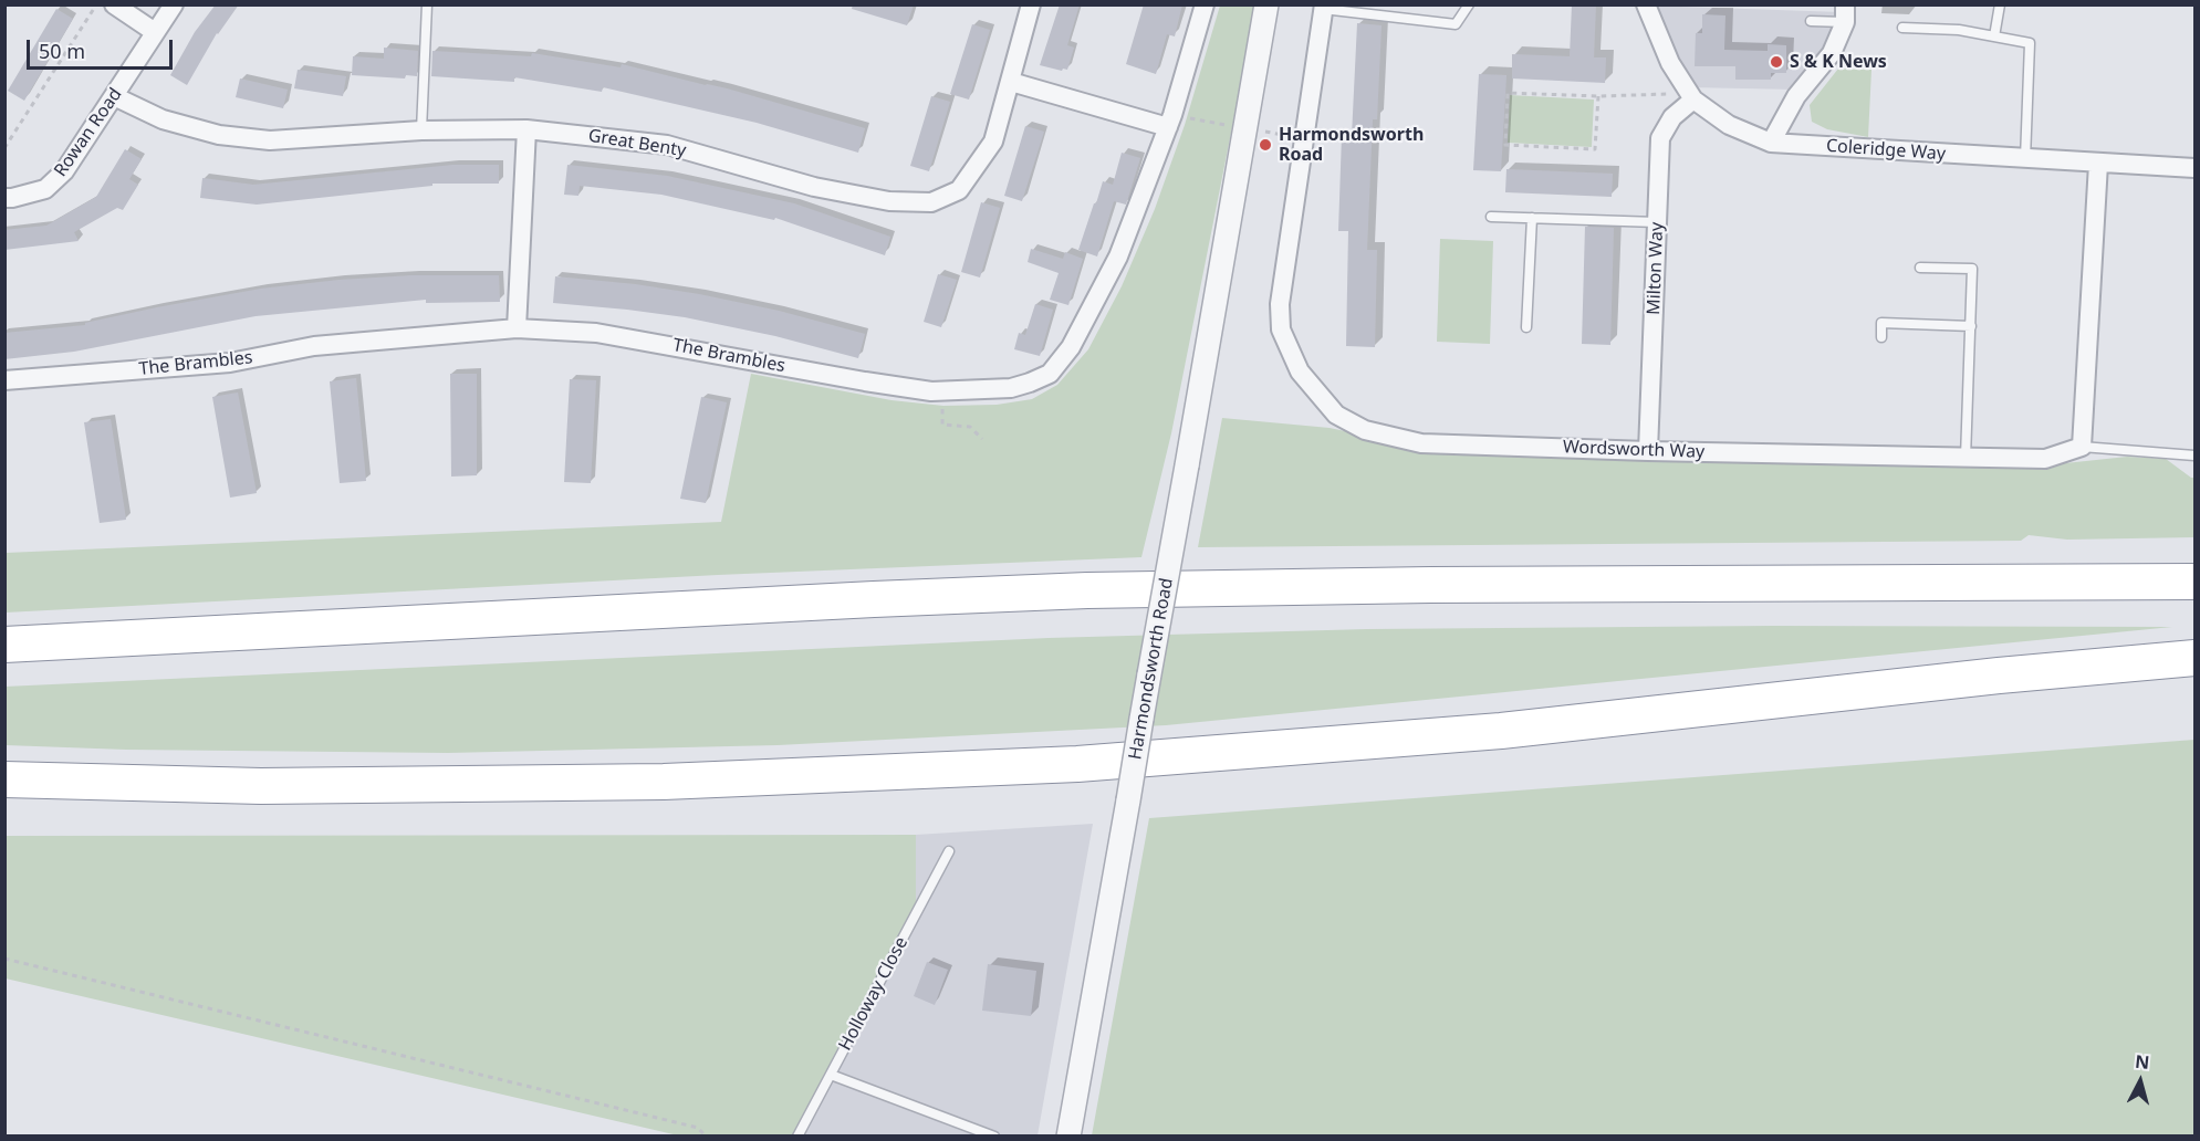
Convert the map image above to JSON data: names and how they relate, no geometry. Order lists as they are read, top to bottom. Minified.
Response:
{"streets":{"street":["Rowan Road","Great Benty","Coleridge Way","Milton Way","The Brambles","Wordsworth Way","Harmondsworth Road"],"lane":["Holloway Close"]},"crossings":[["Rowan Road","Great Benty"],["Coleridge Way","Milton Way"],["Milton Way","Wordsworth Way"]],"places":["S & K News","Harmondsworth Road"],"scale_bar":"50 m","north":"top"}
